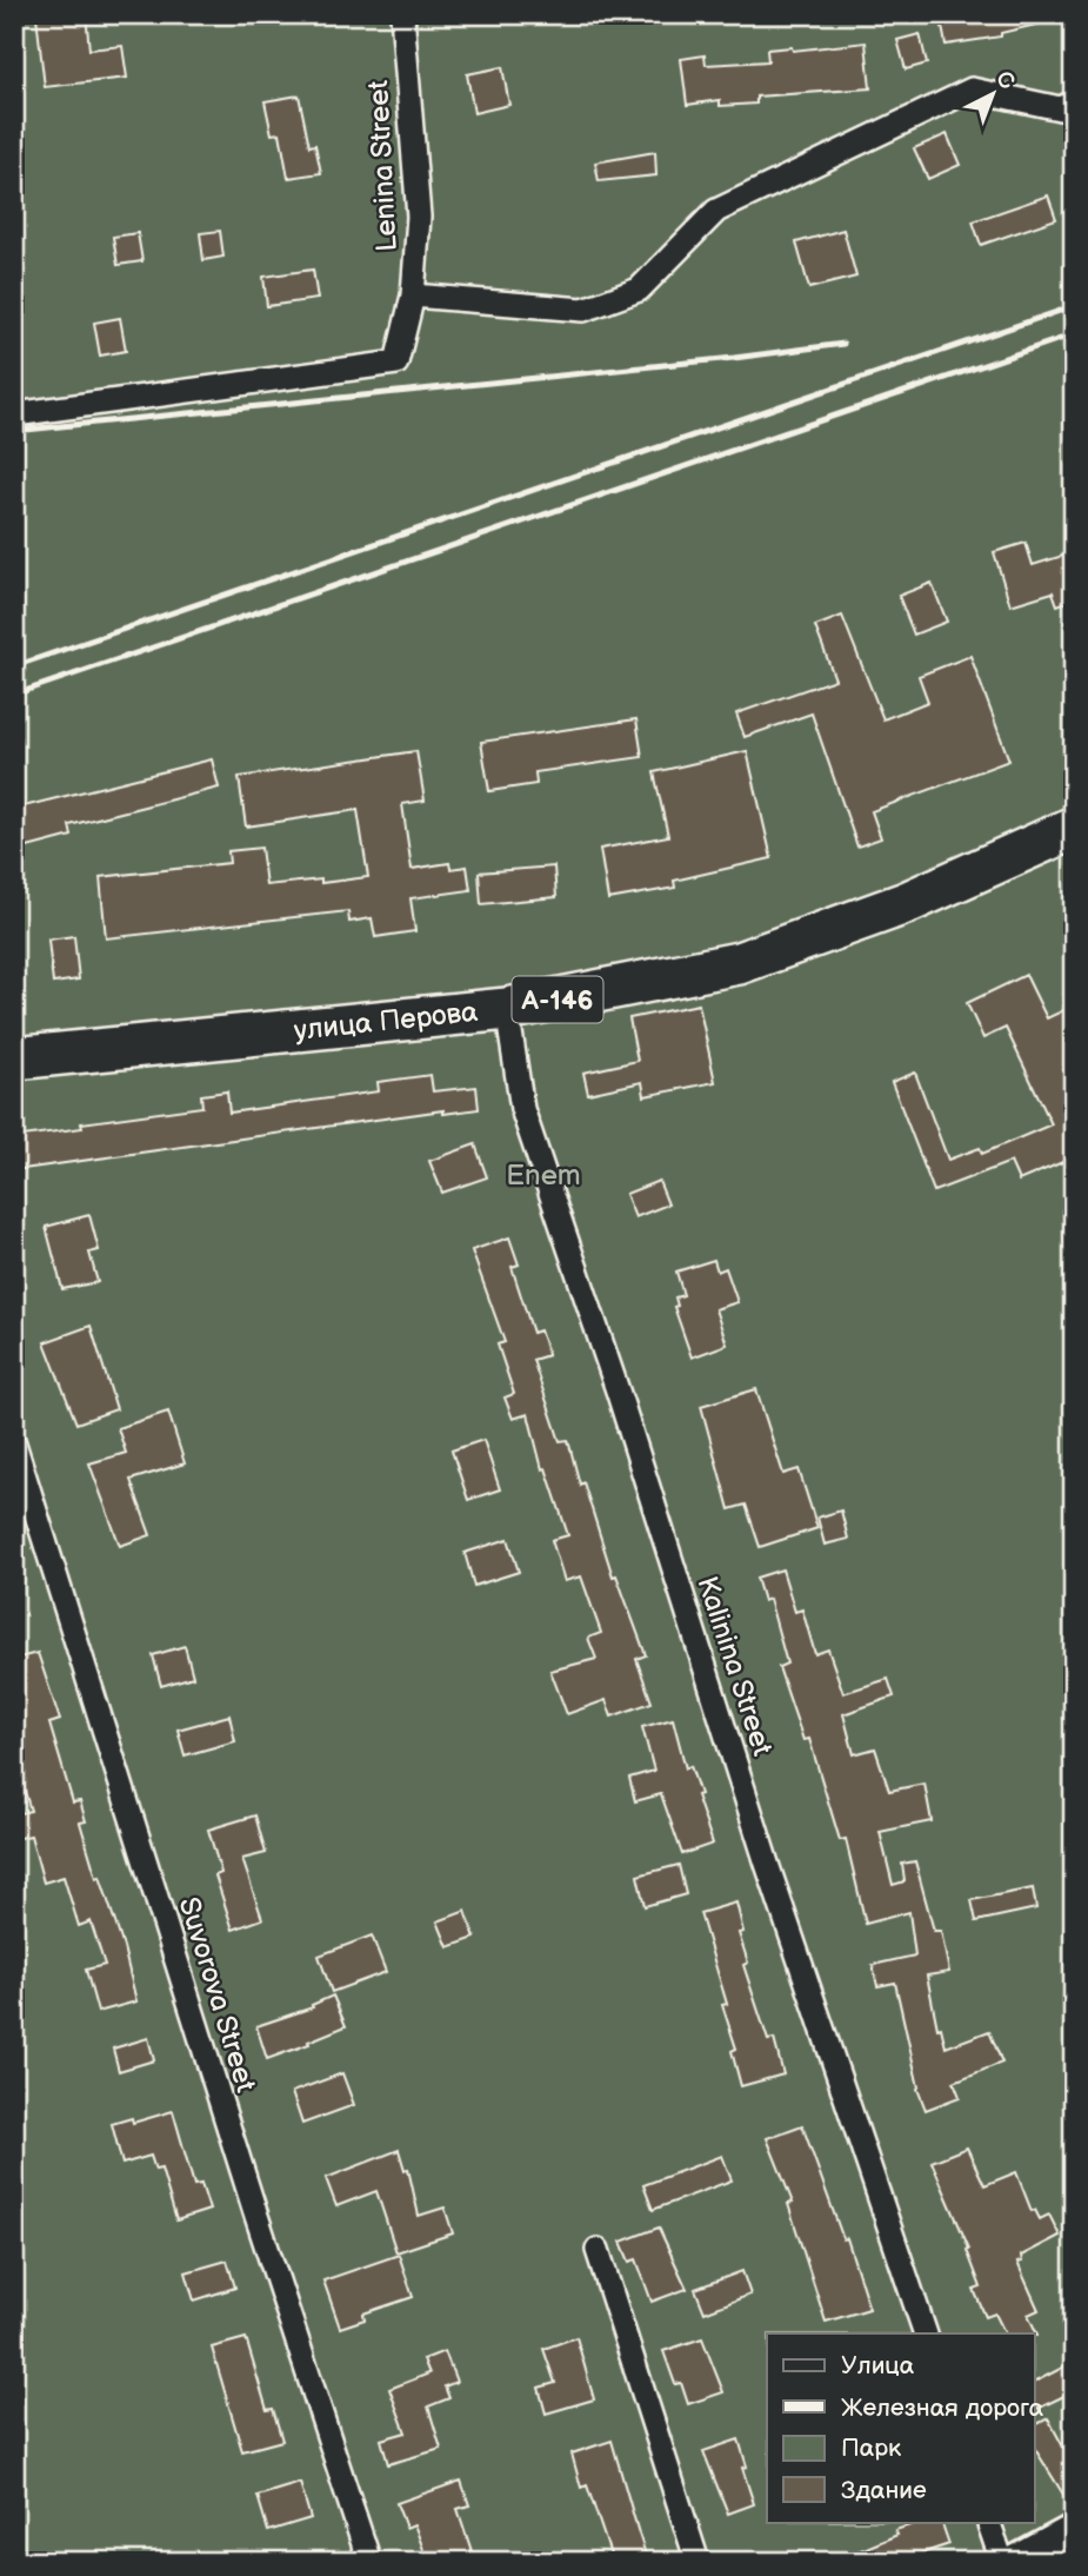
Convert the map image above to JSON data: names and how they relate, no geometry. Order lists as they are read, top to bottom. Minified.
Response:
{"streets":{"highway":["А-146","улица Перова"],"street":["Lenina Street","Kalinina Street","Suvorova Street"]},"crossings":[["улица Перова","Kalinina Street"]],"parks":["Enem"],"legend":["Улица","Железная дорога","Парк","Здание"],"north":"top right"}
